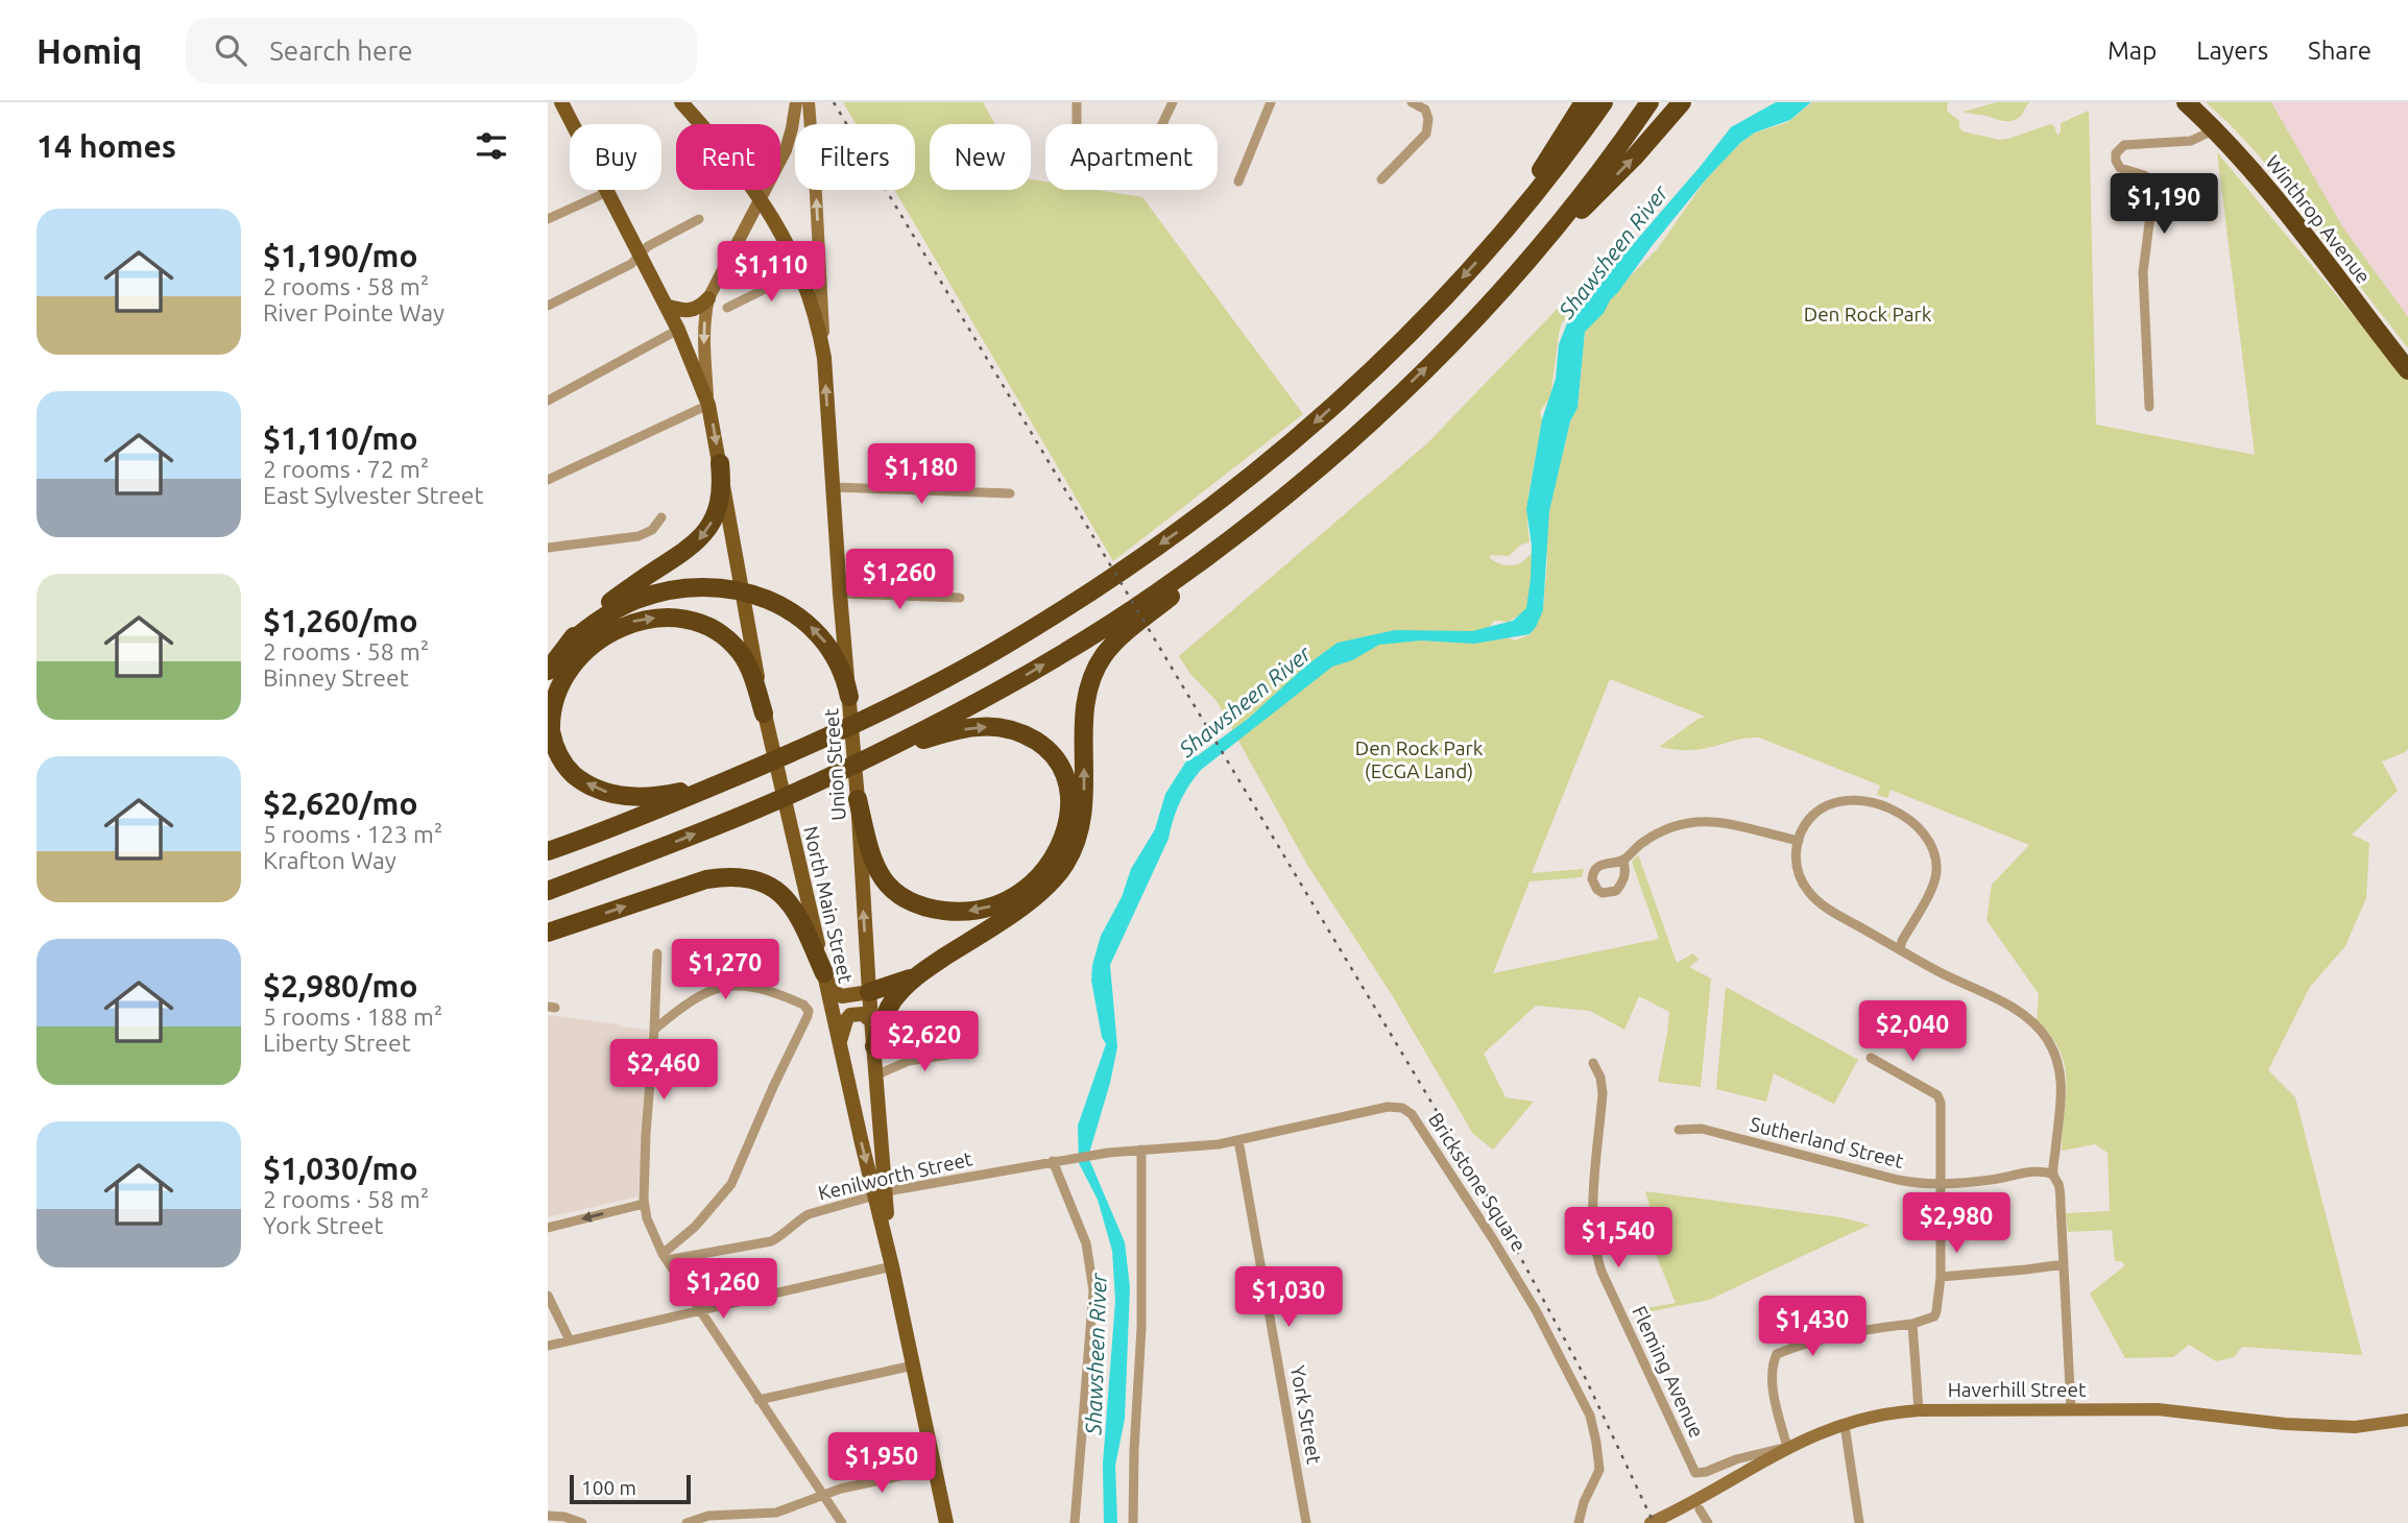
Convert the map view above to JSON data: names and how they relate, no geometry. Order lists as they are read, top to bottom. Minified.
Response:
{"streets":{"highway":["Winthrop Avenue"],"main road":["Union Street","North Main Street","Haverhill Street"],"street":["Sutherland Street","Kenilworth Street","Brickstone Square","Fleming Avenue","York Street"]},"crossings":[["Union Street","North Main Street"],["Union Street","Kenilworth Street"],["North Main Street","Kenilworth Street"],["Kenilworth Street","Brickstone Square"],["Brickstone Square","York Street"],["Fleming Avenue","Haverhill Street"]],"water":["Shawsheen River"],"parks":["Den Rock Park","Den Rock Park (ECGA Land)"],"scale_bar":"100 m","page":{"header":"Homiq","search":"Search here","nav":["Map","Layers","Share"],"heading":"14 homes","chip":["Buy","Rent","Filters","New","Apartment"],"price":["$1,190","$1,110","$1,180","$1,260","$1,270","$2,040","$2,620","$2,460","$2,980","$1,540","$1,260","$1,030","$1,430","$1,950"],"list":[{"name":"$1,190/mo","note":"2 rooms · 58 m² · River Pointe Way"},{"name":"$1,110/mo","note":"2 rooms · 72 m² · East Sylvester Street"},{"name":"$1,260/mo","note":"2 rooms · 58 m² · Binney Street"},{"name":"$2,620/mo","note":"5 rooms · 123 m² · Krafton Way"},{"name":"$2,980/mo","note":"5 rooms · 188 m² · Liberty Street"},{"name":"$1,030/mo","note":"2 rooms · 58 m² · York Street"}],"scale":"100 m"}}
